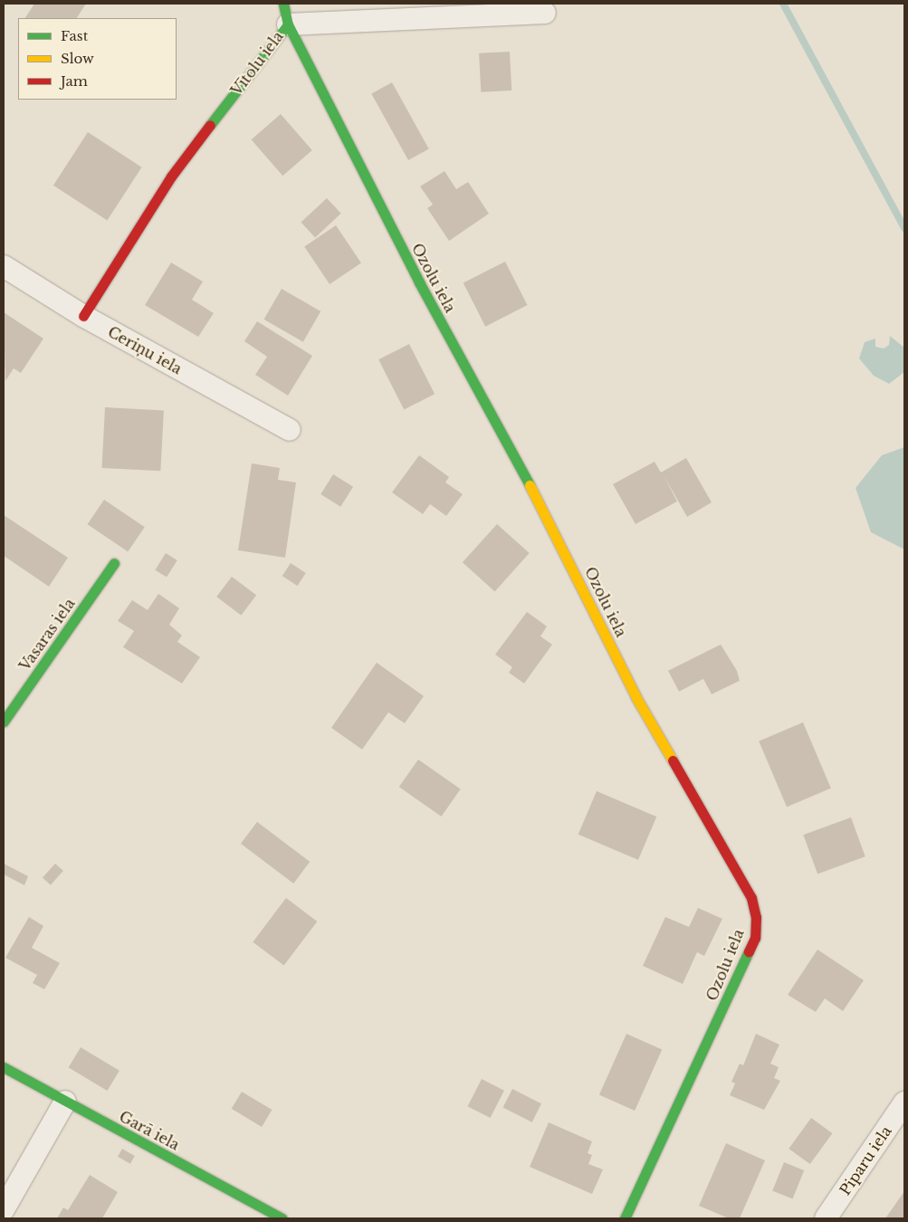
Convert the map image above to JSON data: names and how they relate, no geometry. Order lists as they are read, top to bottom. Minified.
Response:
{"streets":{"street":["Vītolu iela","Ozolu iela","Ceriņu iela","Vasaras iela","Garā iela","Piparu iela"]},"crossings":[["Vītolu iela","Ozolu iela"],["Vītolu iela","Ceriņu iela"]],"legend":["Fast","Slow","Jam"]}
